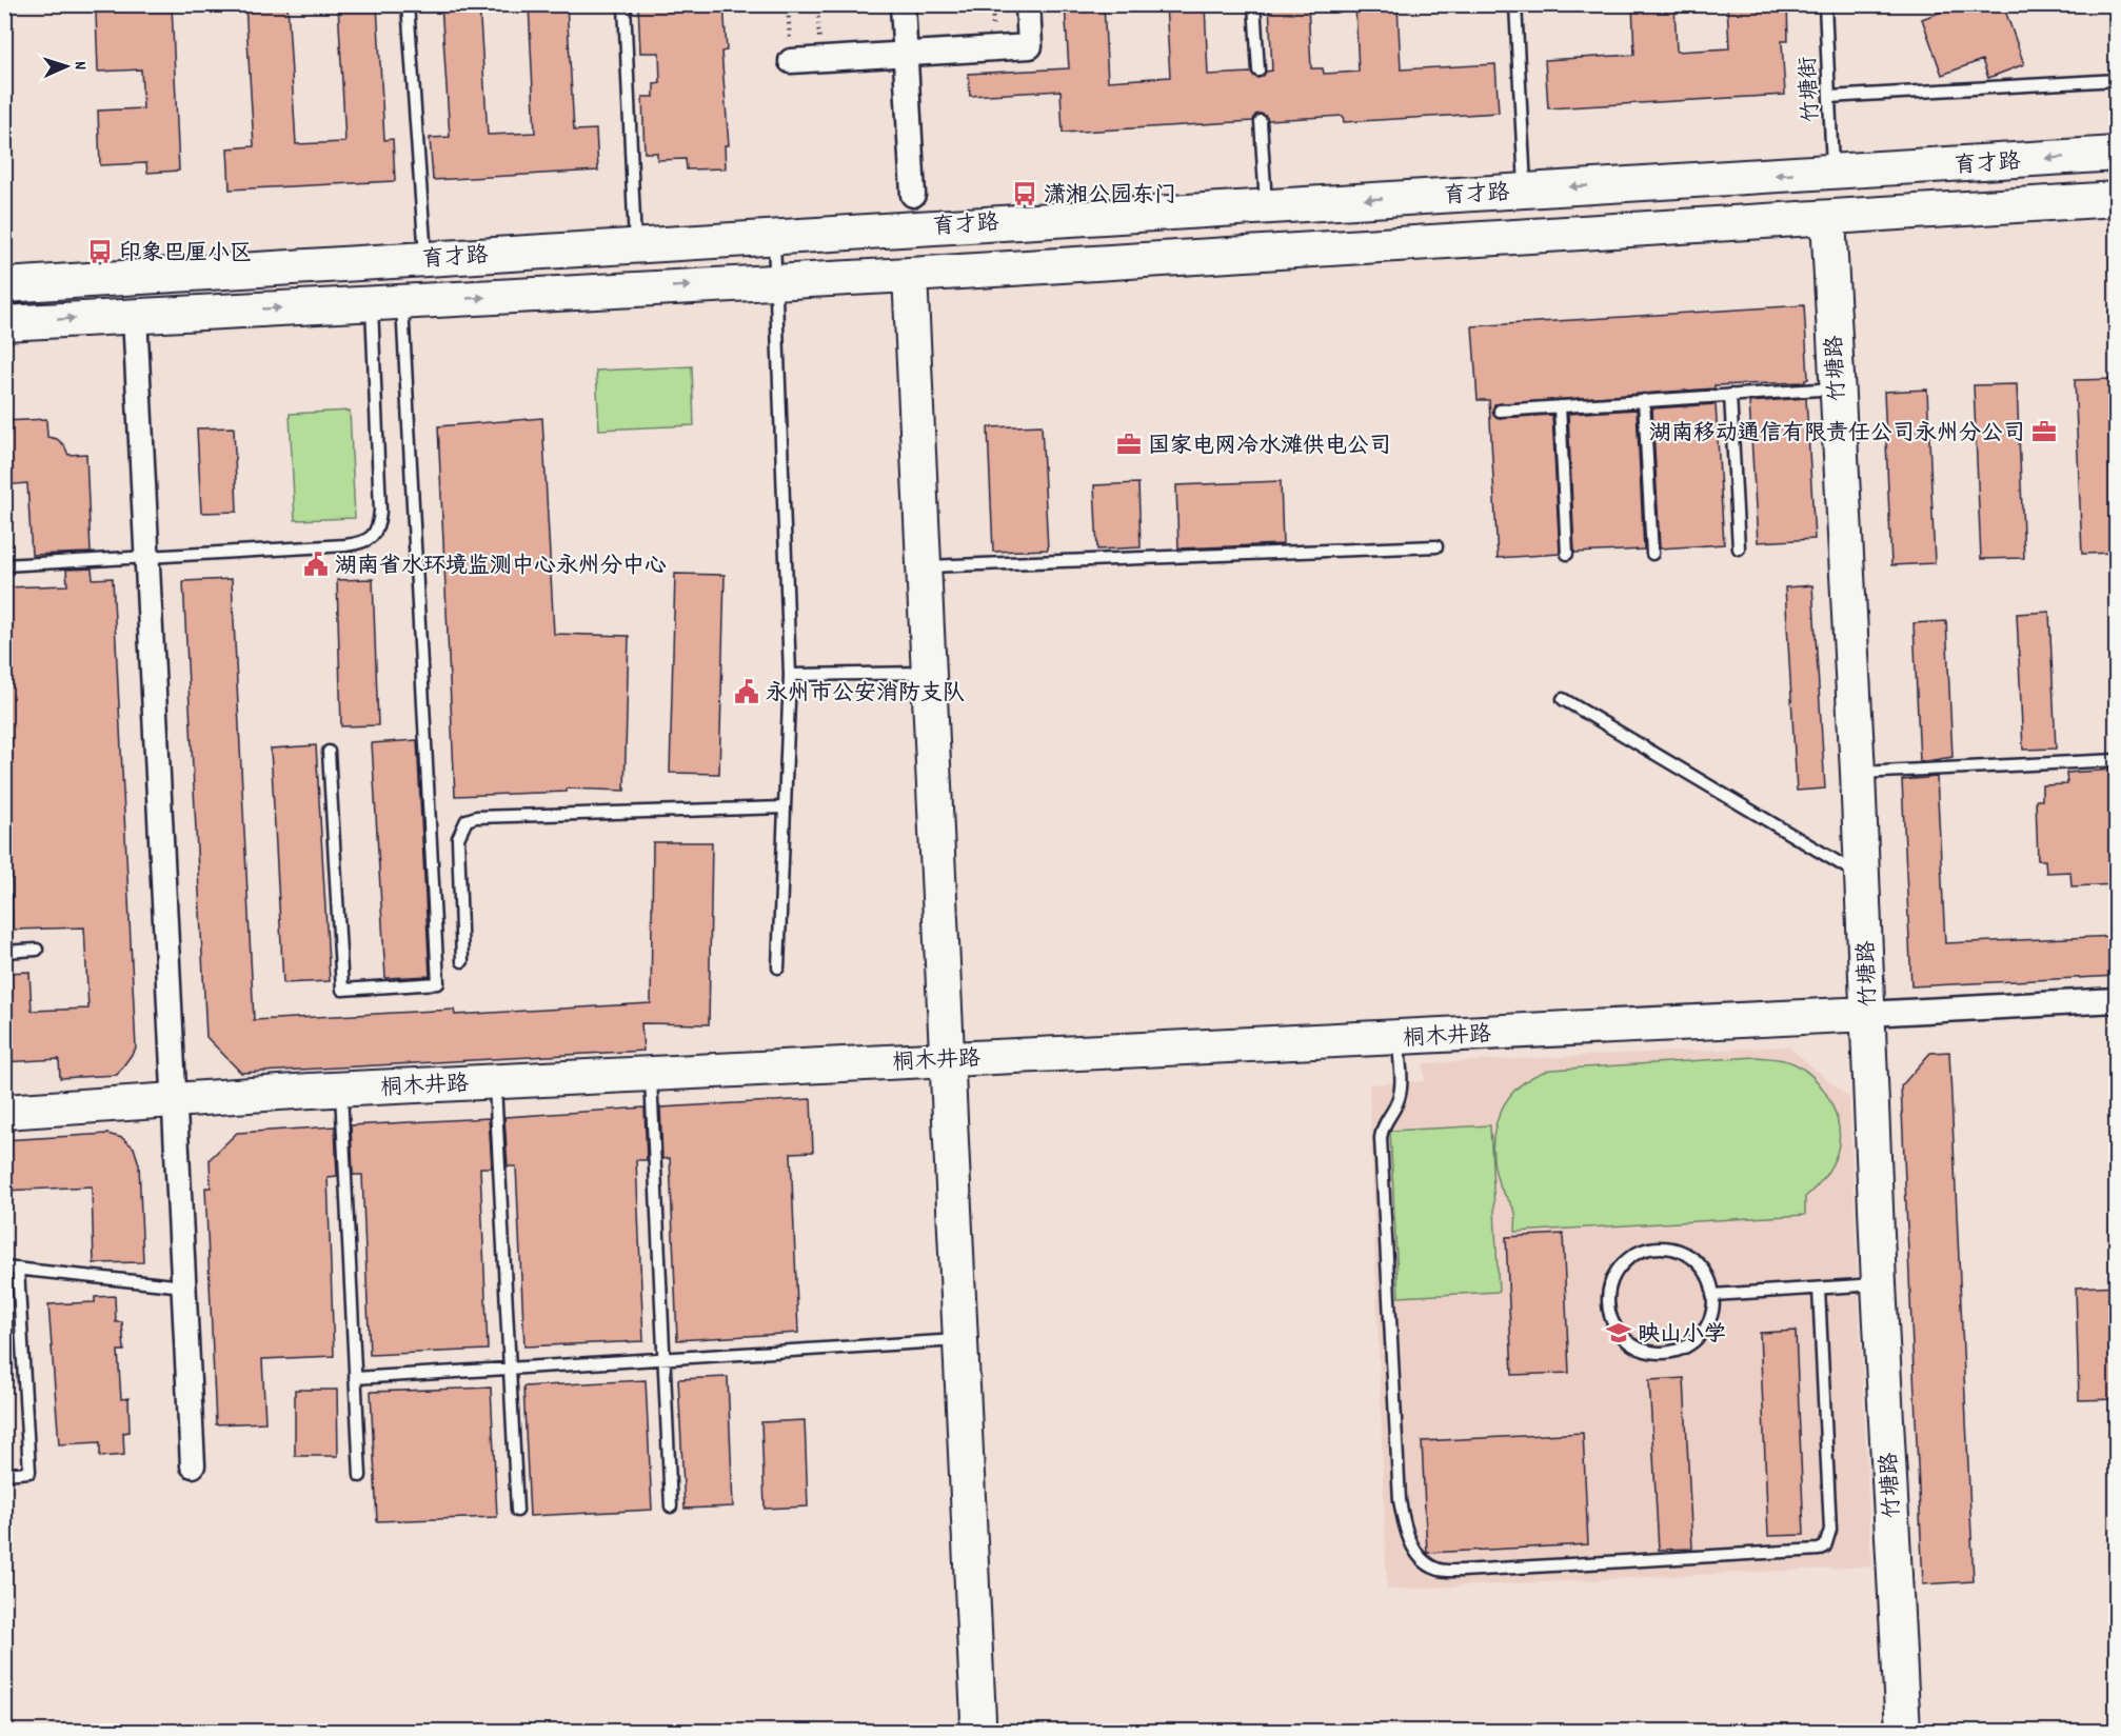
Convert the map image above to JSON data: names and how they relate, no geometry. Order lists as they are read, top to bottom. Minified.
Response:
{"streets":{"street":["育才路","竹塘路","桐木井路"],"lane":["竹塘街"]},"crossings":[["竹塘街","育才路"],["育才路","竹塘路"],["竹塘路","桐木井路"]],"places":{"bus stop":["潇湘公园东门","印象巴厘小区"],"office":["湖南移动通信有限责任公司永州分公司","国家电网冷水滩供电公司"],"public building":["湖南省水环境监测中心永州分中心","永州市公安消防支队"],"school or university":["映山小学"]},"north":"right"}
